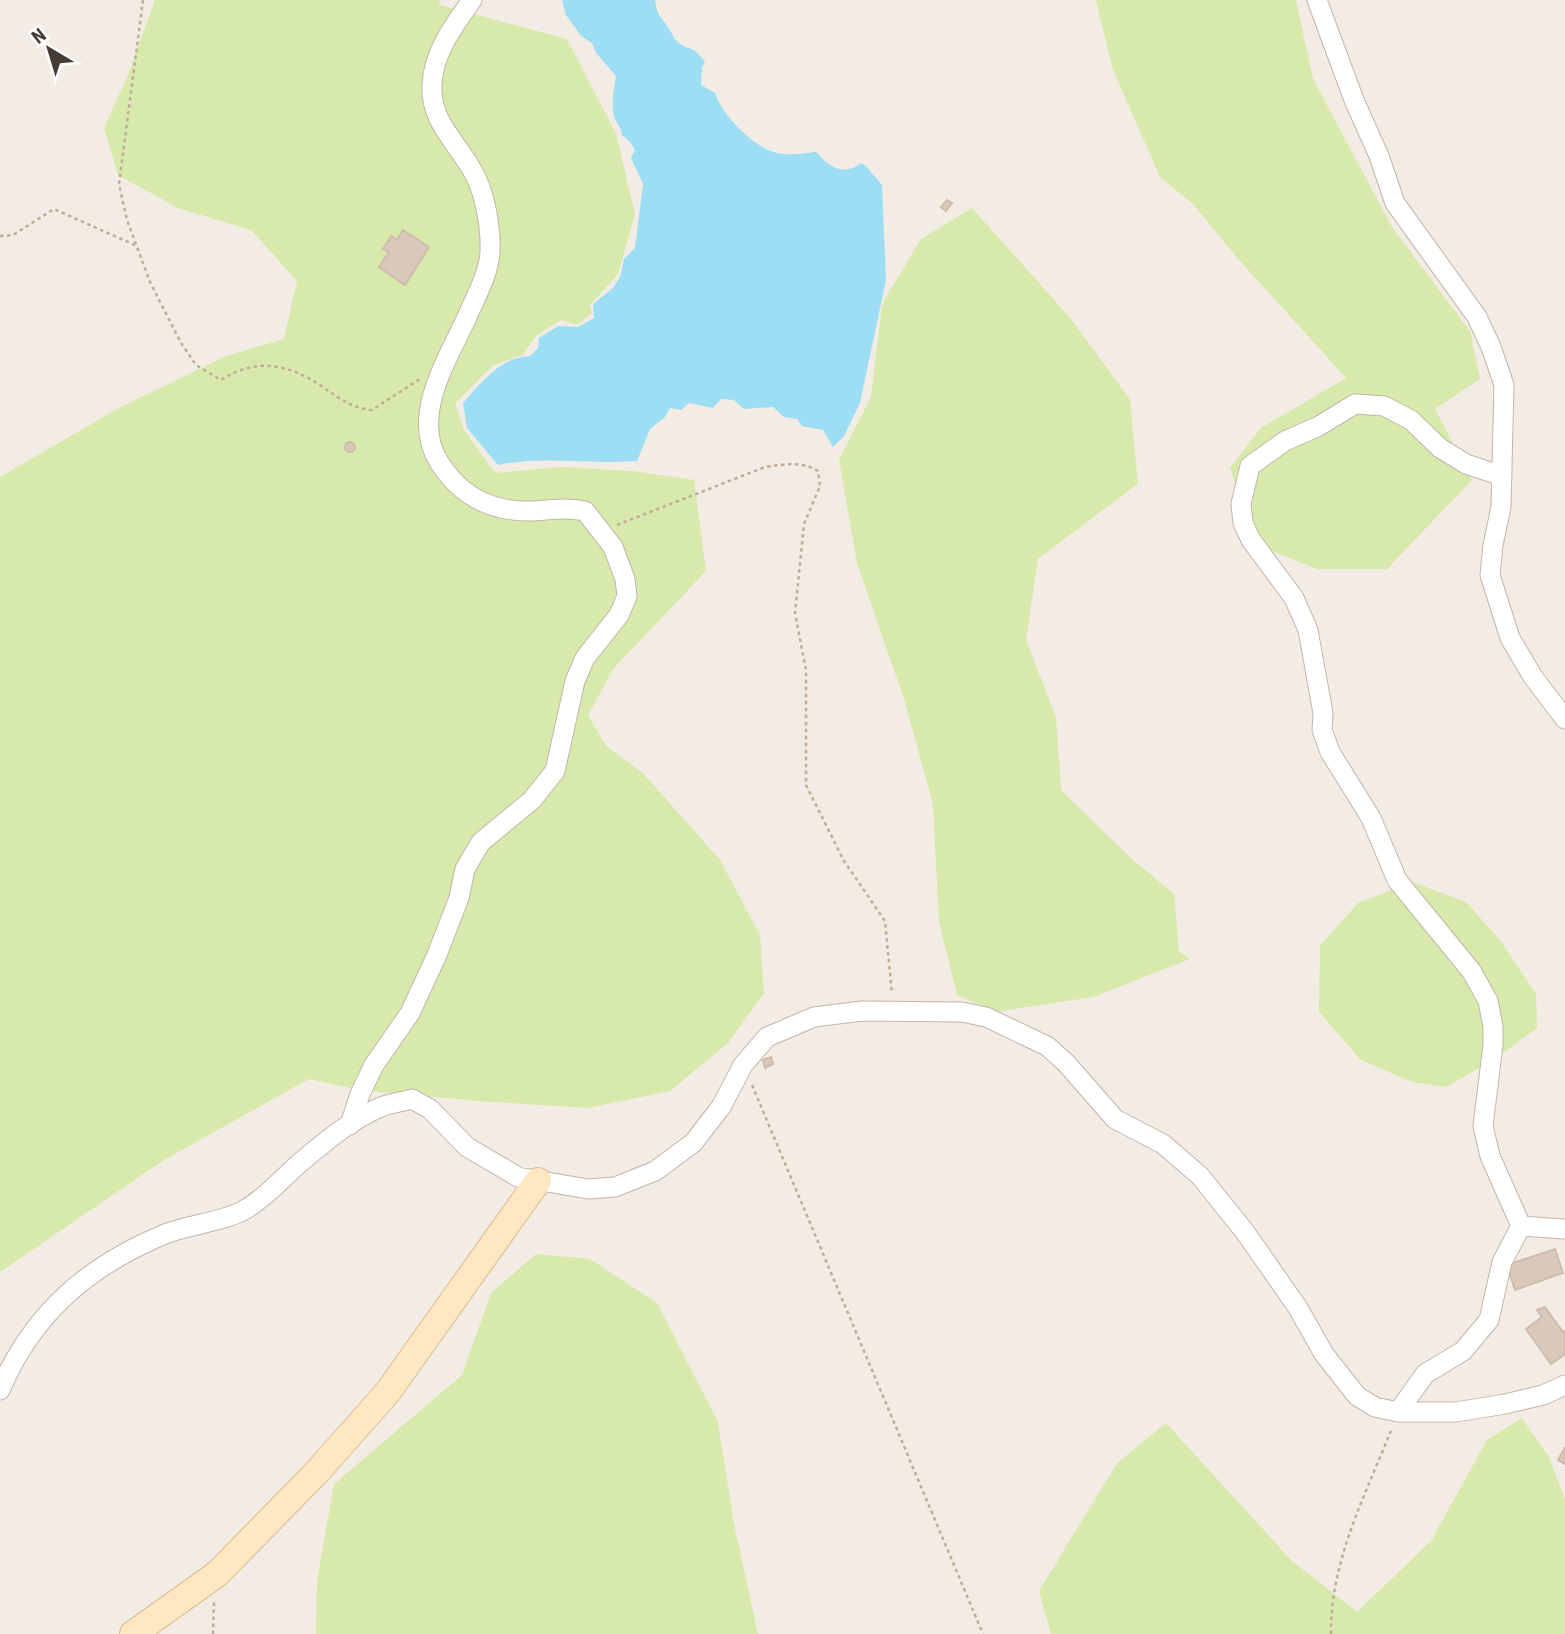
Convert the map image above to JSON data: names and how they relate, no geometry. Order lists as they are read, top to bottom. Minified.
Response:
{"north":"top left"}
